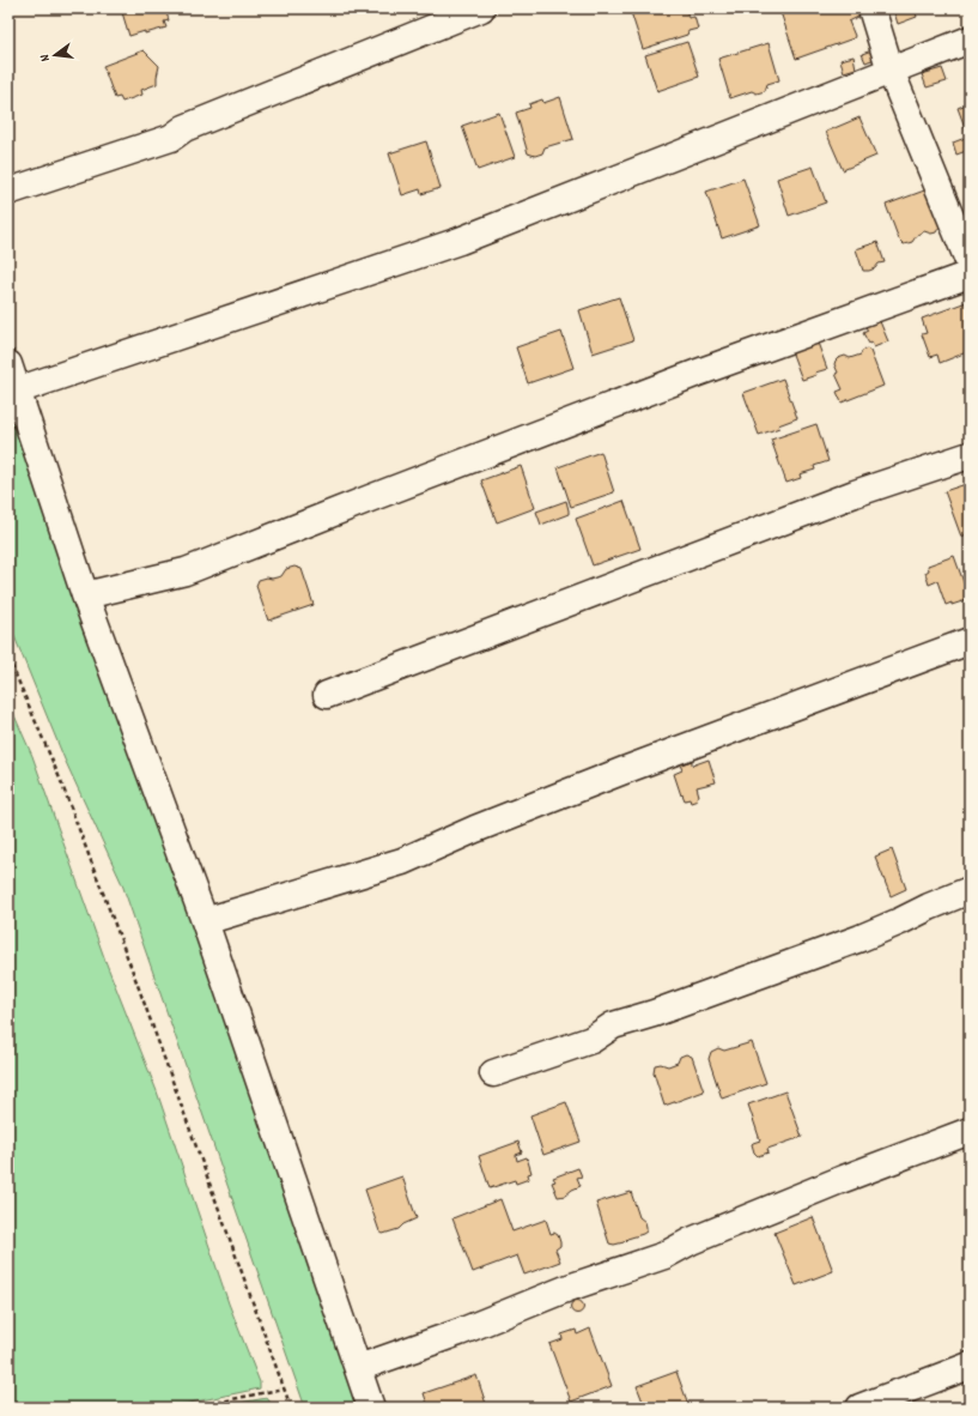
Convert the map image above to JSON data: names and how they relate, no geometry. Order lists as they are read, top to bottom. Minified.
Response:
{"north":"left"}
